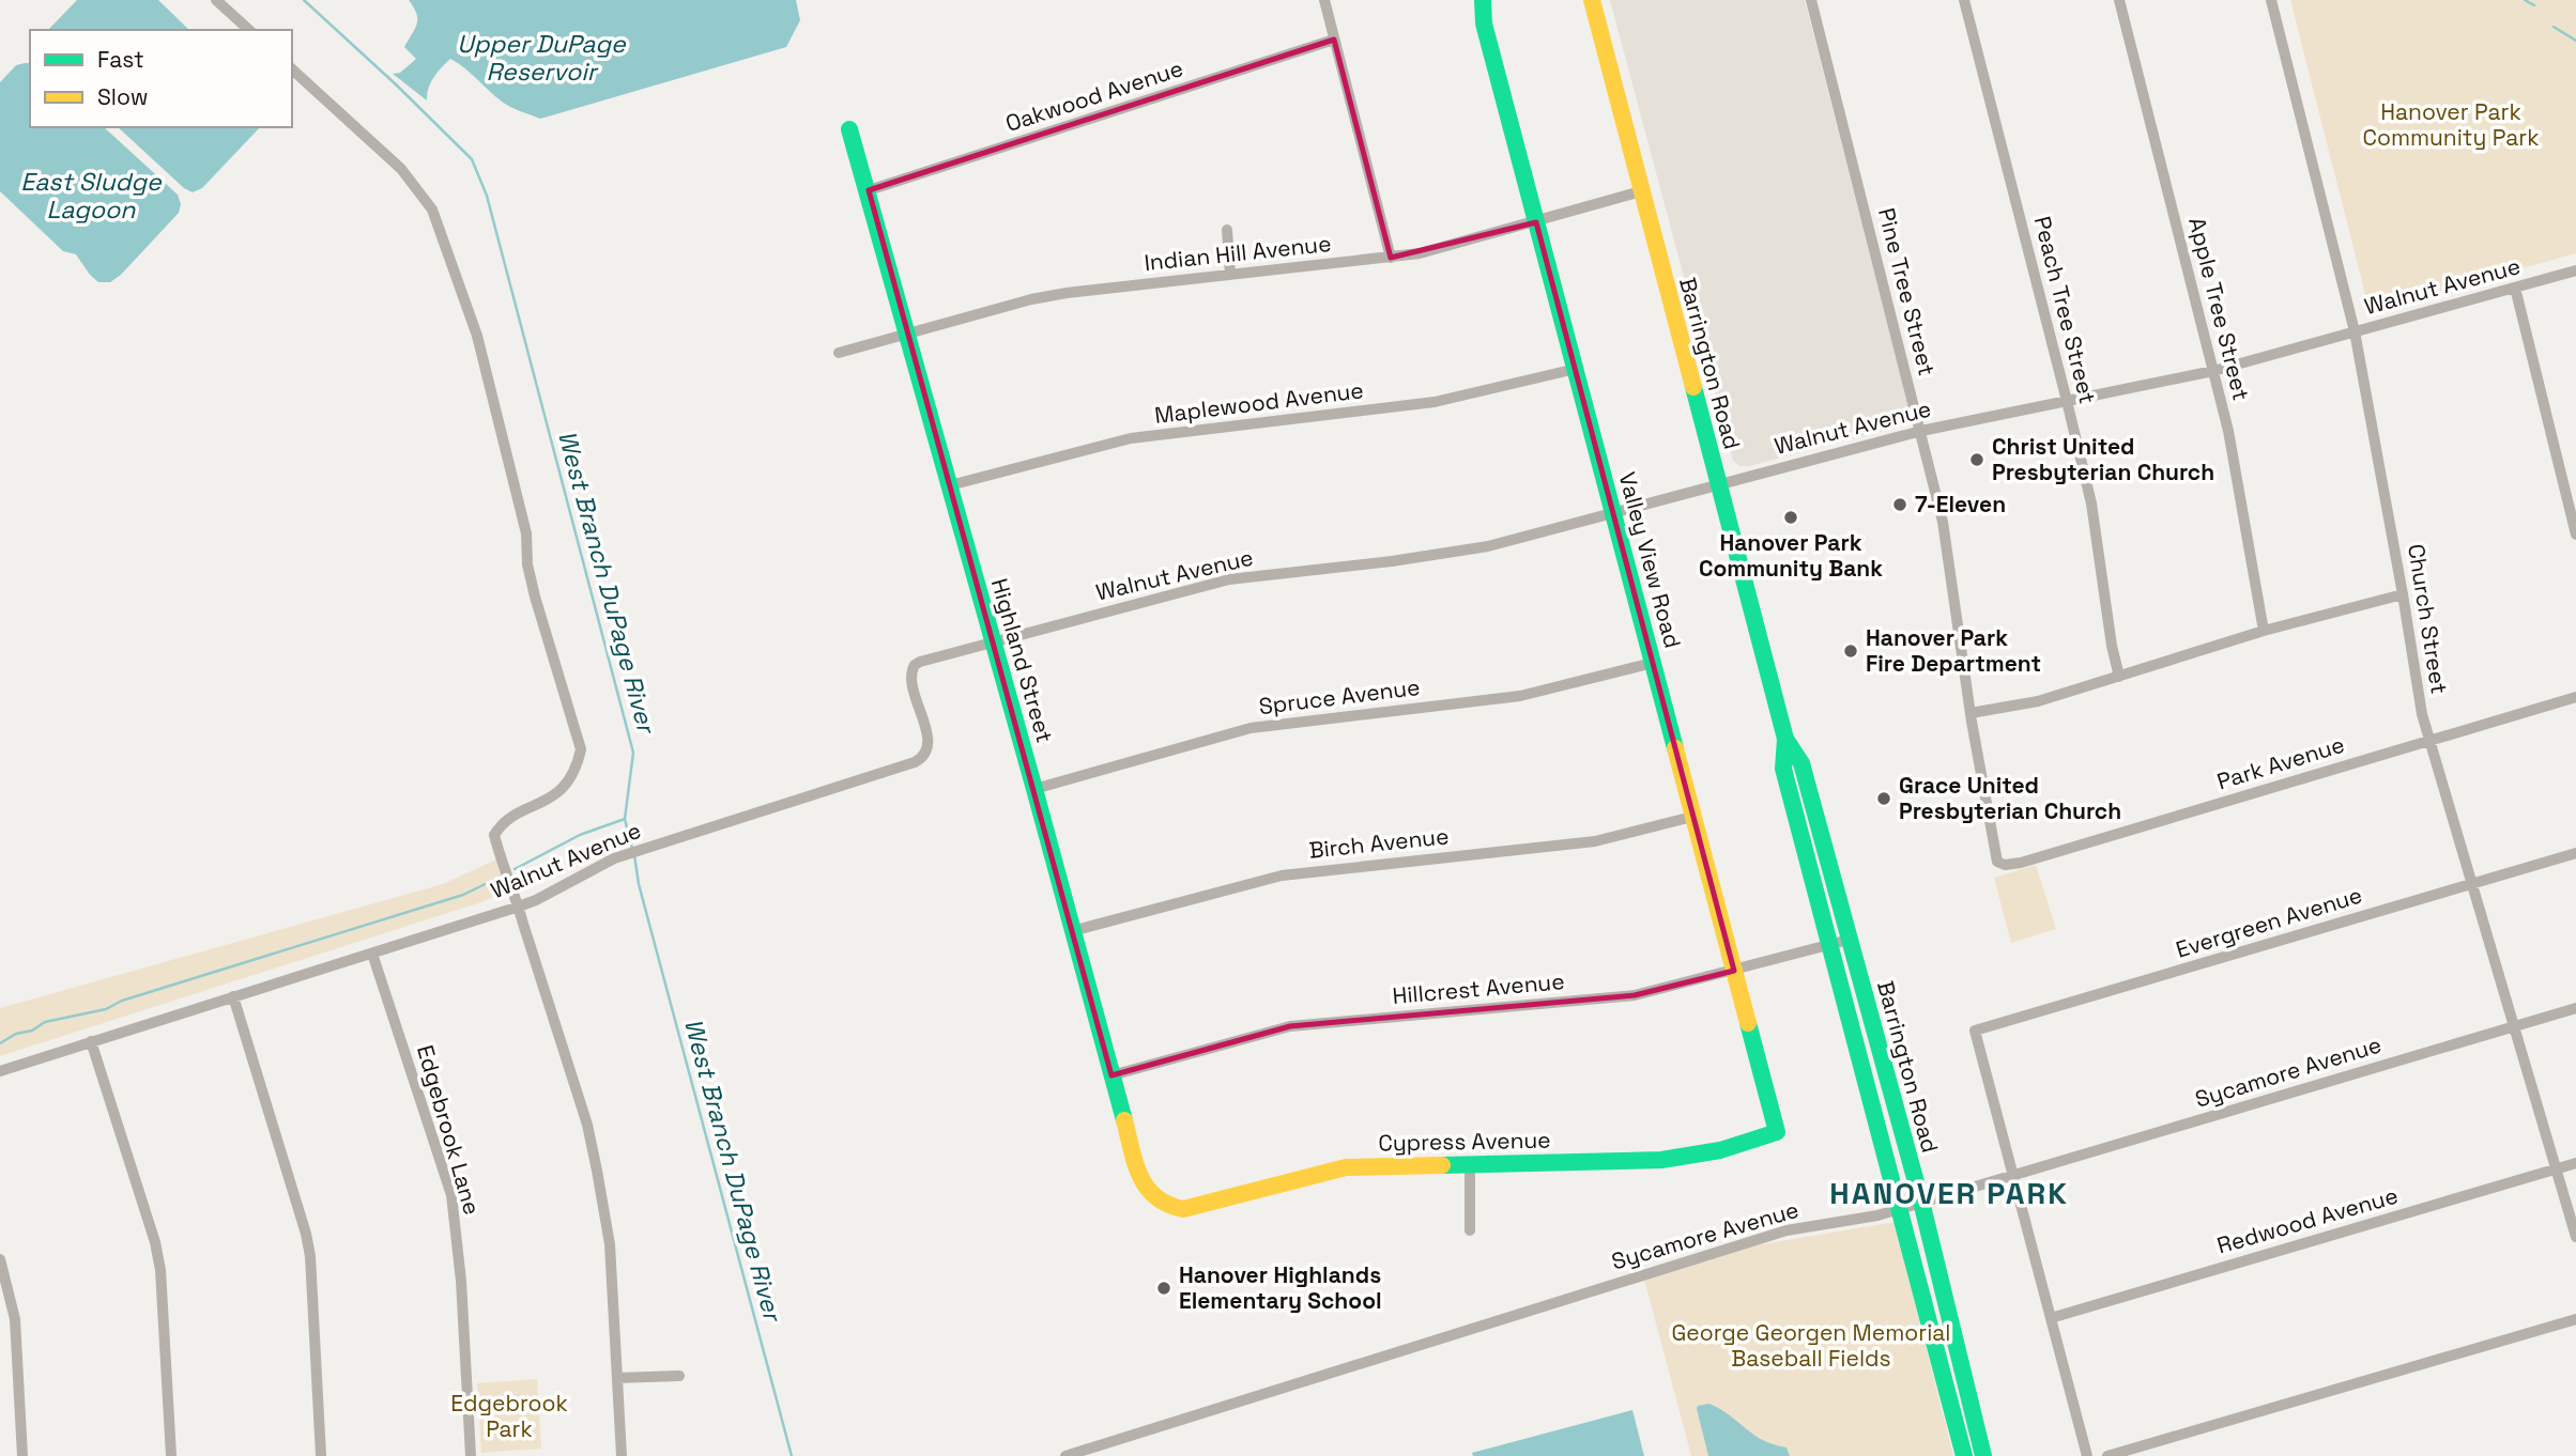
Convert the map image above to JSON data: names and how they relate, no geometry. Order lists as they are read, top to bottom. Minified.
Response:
{"streets":{"street":["Oakwood Avenue","Indian Hill Avenue","Walnut Avenue","Pine Tree Street","Apple Tree Street","Peach Tree Street","Barrington Road","Maplewood Avenue","Valley View Road","Church Street","Highland Street","Spruce Avenue","Park Avenue","Birch Avenue","Evergreen Avenue","Hillcrest Avenue","Sycamore Avenue","Edgebrook Lane","Cypress Avenue","Redwood Avenue"]},"crossings":[["Oakwood Avenue","Highland Street"],["Indian Hill Avenue","Barrington Road"],["Indian Hill Avenue","Valley View Road"],["Indian Hill Avenue","Highland Street"],["Walnut Avenue","Pine Tree Street"],["Walnut Avenue","Apple Tree Street"],["Walnut Avenue","Peach Tree Street"],["Walnut Avenue","Barrington Road"],["Walnut Avenue","Valley View Road"],["Walnut Avenue","Church Street"],["Walnut Avenue","Highland Street"],["Walnut Avenue","Edgebrook Lane"],["Pine Tree Street","Park Avenue"],["Barrington Road","Hillcrest Avenue"],["Barrington Road","Sycamore Avenue"],["Maplewood Avenue","Valley View Road"],["Maplewood Avenue","Highland Street"],["Valley View Road","Spruce Avenue"],["Valley View Road","Birch Avenue"],["Valley View Road","Hillcrest Avenue"],["Valley View Road","Cypress Avenue"],["Church Street","Park Avenue"],["Church Street","Evergreen Avenue"],["Church Street","Sycamore Avenue"],["Church Street","Redwood Avenue"],["Highland Street","Spruce Avenue"],["Highland Street","Birch Avenue"],["Highland Street","Hillcrest Avenue"],["Highland Street","Cypress Avenue"],["Evergreen Avenue","Sycamore Avenue"]],"districts":["HANOVER PARK"],"water":["Upper DuPage Reservoir","East Sludge Lagoon","West Branch DuPage River"],"parks":["Hanover Park Community Park","George Georgen Memorial Baseball Fields","Edgebrook Park"],"places":["Christ United Presbyterian Church","7-Eleven","Hanover Park Community Bank","Hanover Park Fire Department","Grace United Presbyterian Church","Hanover Highlands Elementary School"],"legend":["Fast","Slow"]}
